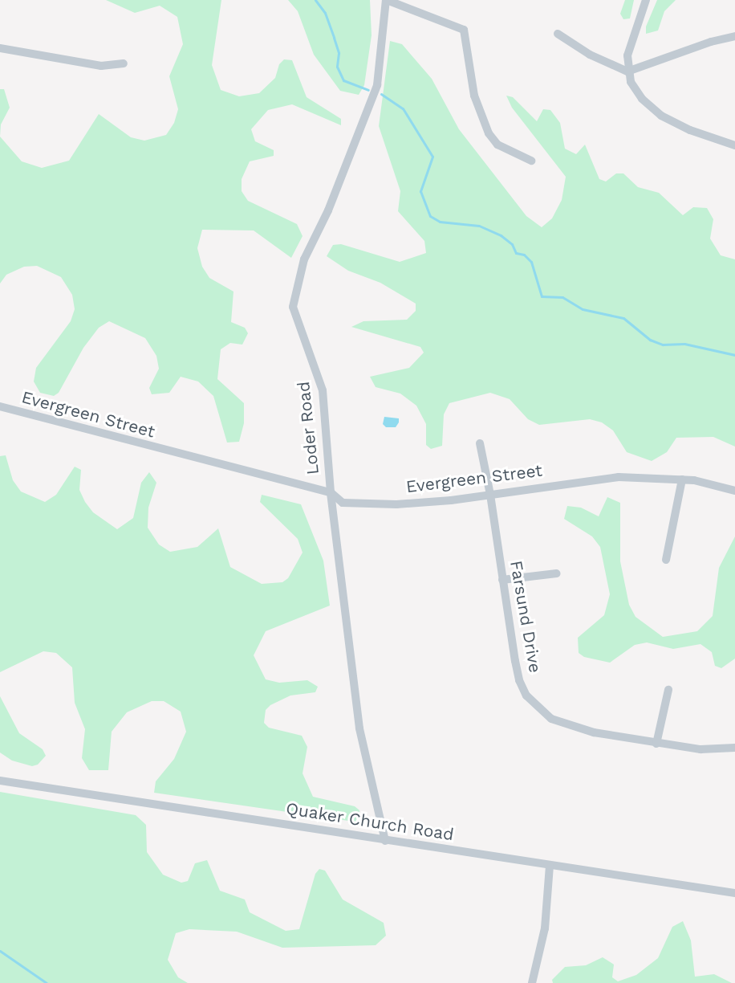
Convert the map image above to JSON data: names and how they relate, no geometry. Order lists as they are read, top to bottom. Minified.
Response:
{"streets":{"street":["Evergreen Street","Loder Road","Farsund Drive","Quaker Church Road"]},"crossings":[["Evergreen Street","Loder Road"],["Evergreen Street","Farsund Drive"],["Loder Road","Quaker Church Road"]]}
